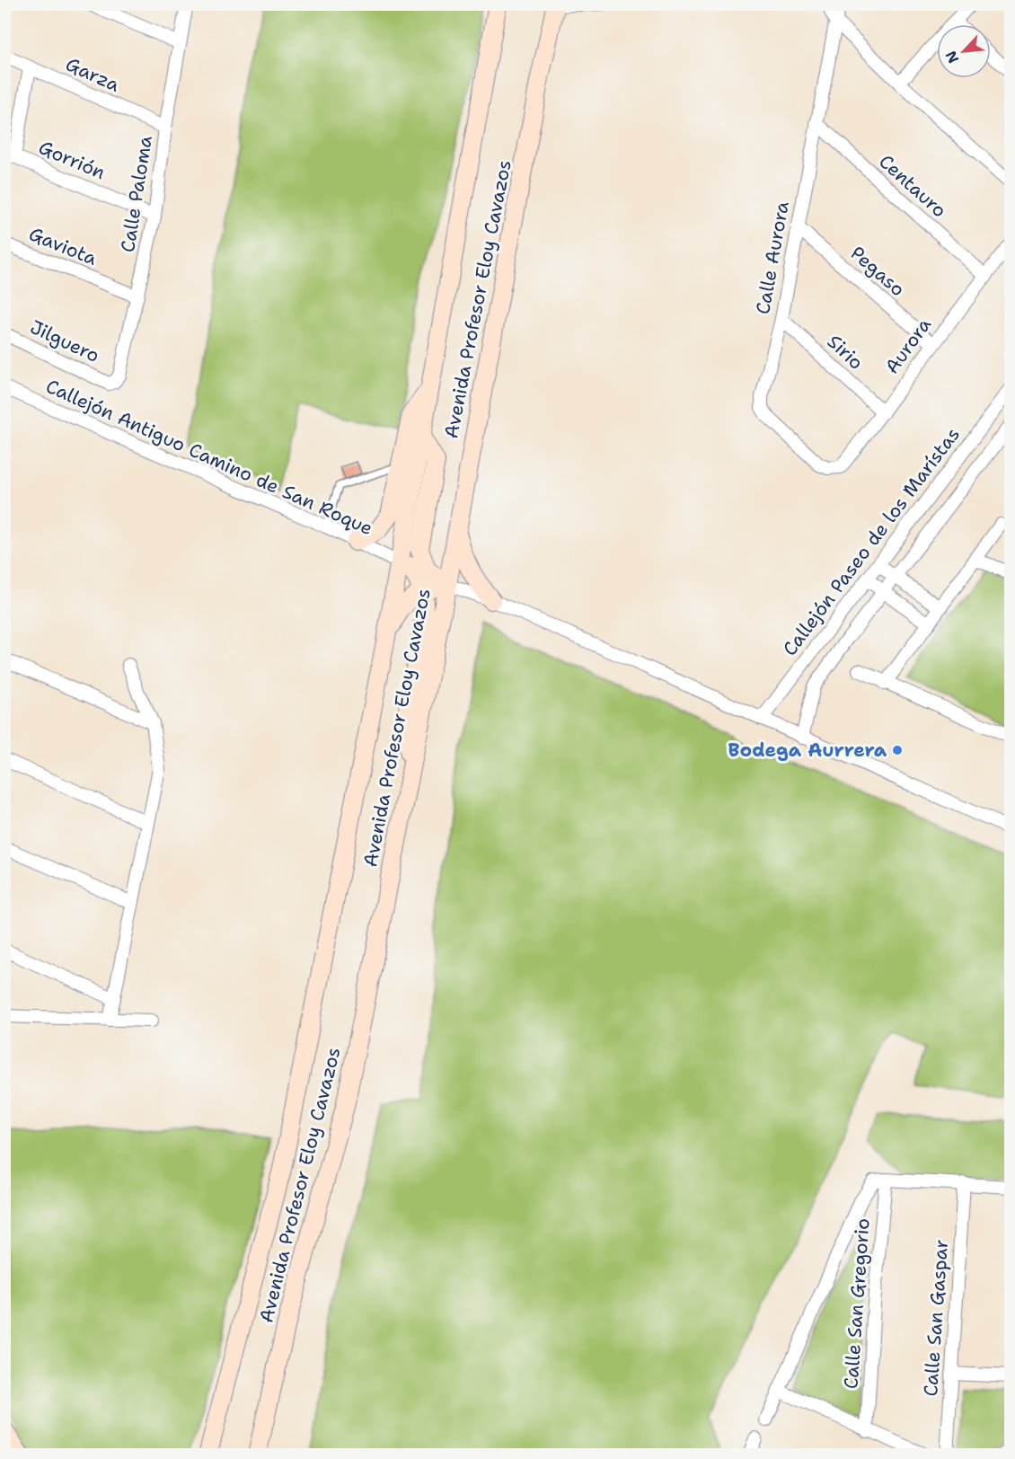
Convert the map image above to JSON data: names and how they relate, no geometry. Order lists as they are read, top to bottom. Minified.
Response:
{"streets":{"main road":["Avenida Profesor Eloy Cavazos"],"street":["Garza","Gorrión","Centauro","Calle Paloma","Gaviota","Calle Aurora","Pegaso","Jilguero","Aurora","Sirio","Callejón Antiguo Camino de San Roque","Callejón Paseo de los Marístas","Calle San Gregorio","Calle San Gaspar"]},"crossings":[["Garza","Calle Paloma"],["Gorrión","Calle Paloma"],["Centauro","Calle Aurora"],["Centauro","Aurora"],["Calle Paloma","Gaviota"],["Calle Paloma","Jilguero"],["Calle Aurora","Pegaso"],["Calle Aurora","Aurora"],["Calle Aurora","Sirio"],["Pegaso","Aurora"],["Avenida Profesor Eloy Cavazos","Callejón Antiguo Camino de San Roque"],["Aurora","Sirio"]],"places":["Bodega Aurrera"],"north":"bottom left"}
